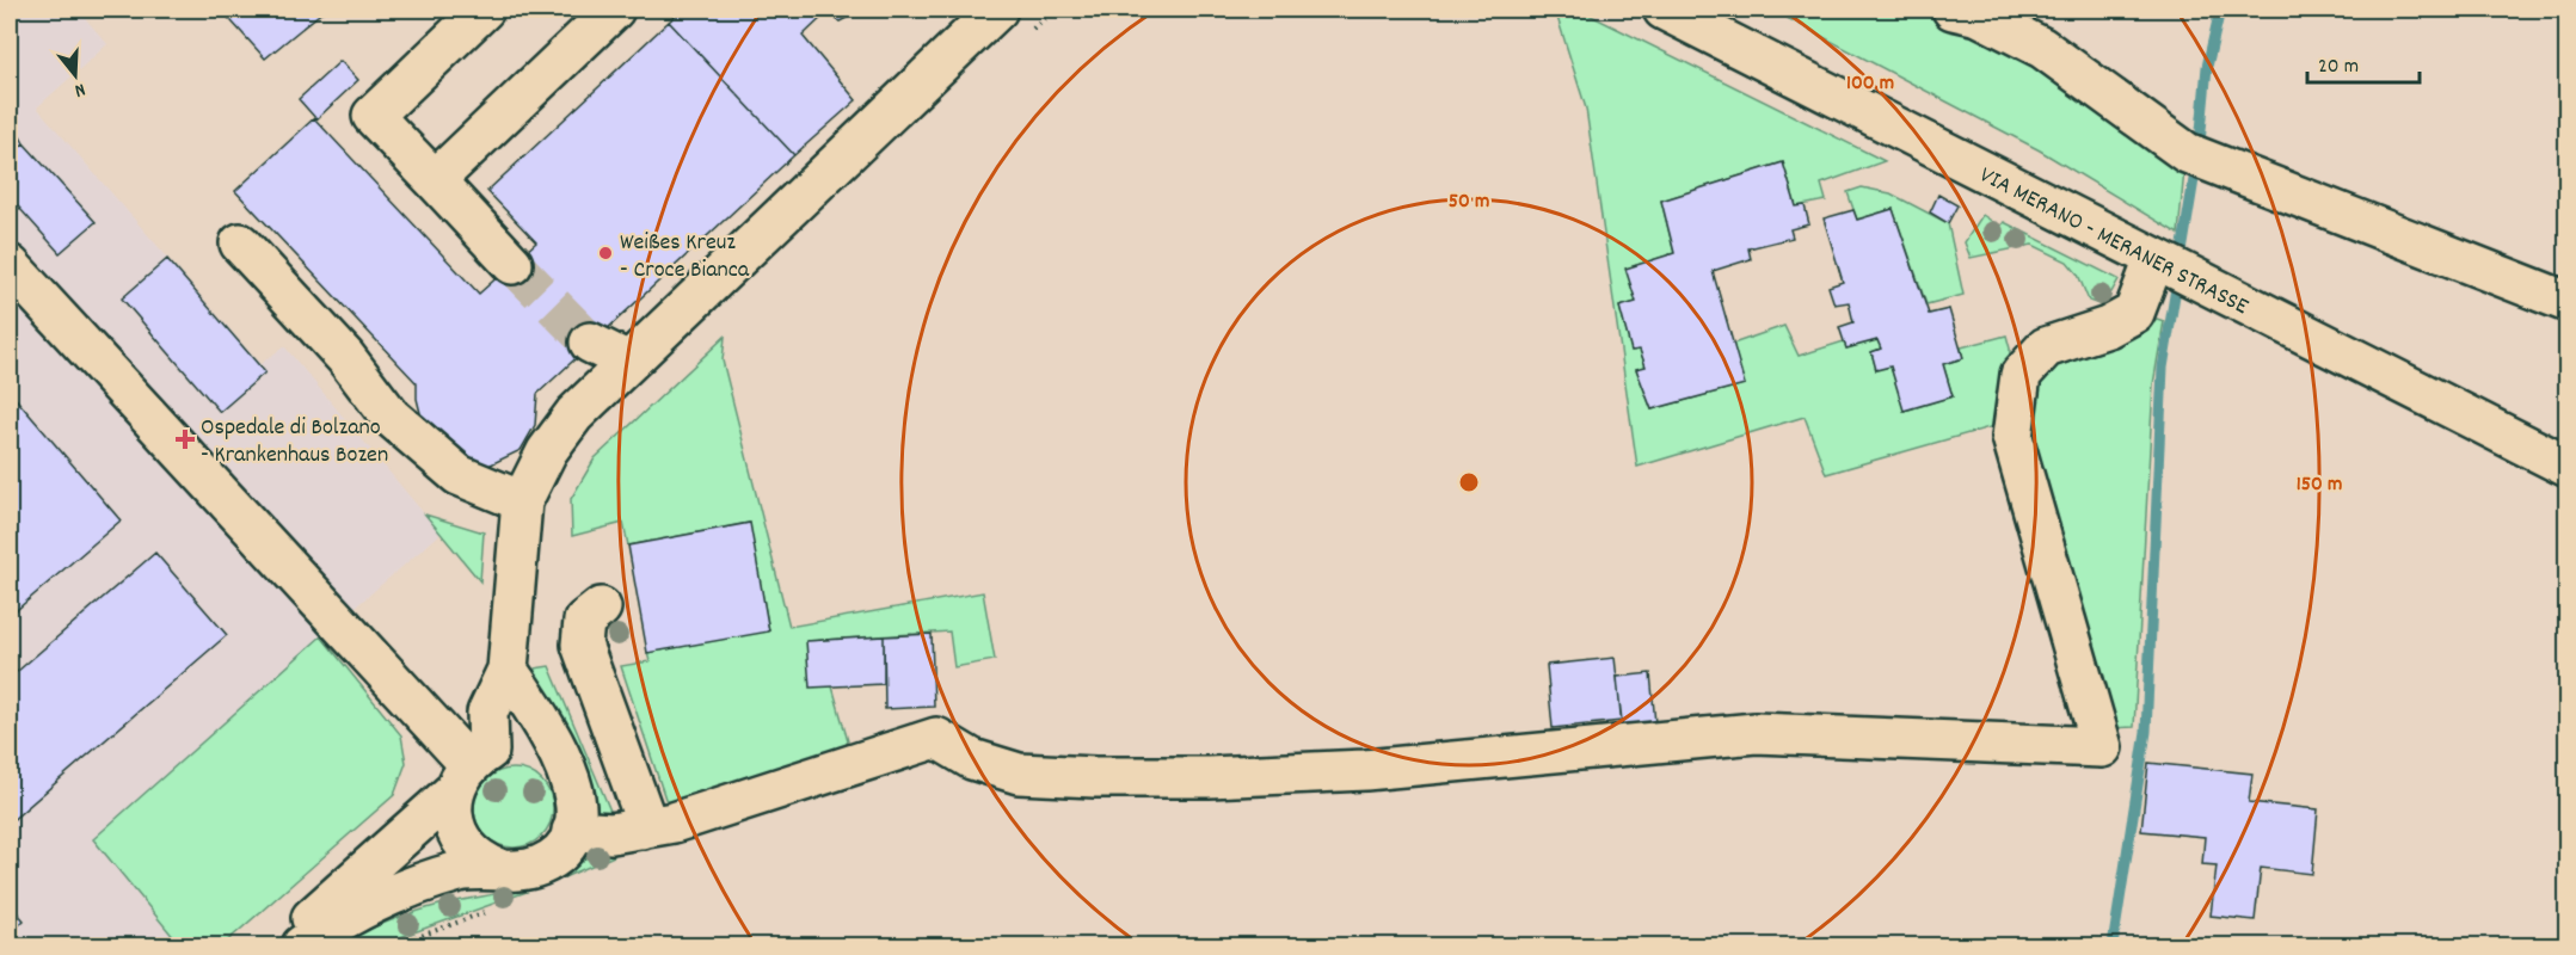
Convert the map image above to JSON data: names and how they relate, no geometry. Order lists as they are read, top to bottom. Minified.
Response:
{"streets":{"main road":["VIA MERANO - MERANER STRASSE"]},"places":{"other":["Weißes Kreuz - Croce Bianca"],"health":["Ospedale di Bolzano - Krankenhaus Bozen"]},"scale_bar":"20 m","north":"bottom","rings":["100 m","50 m","150 m"]}
